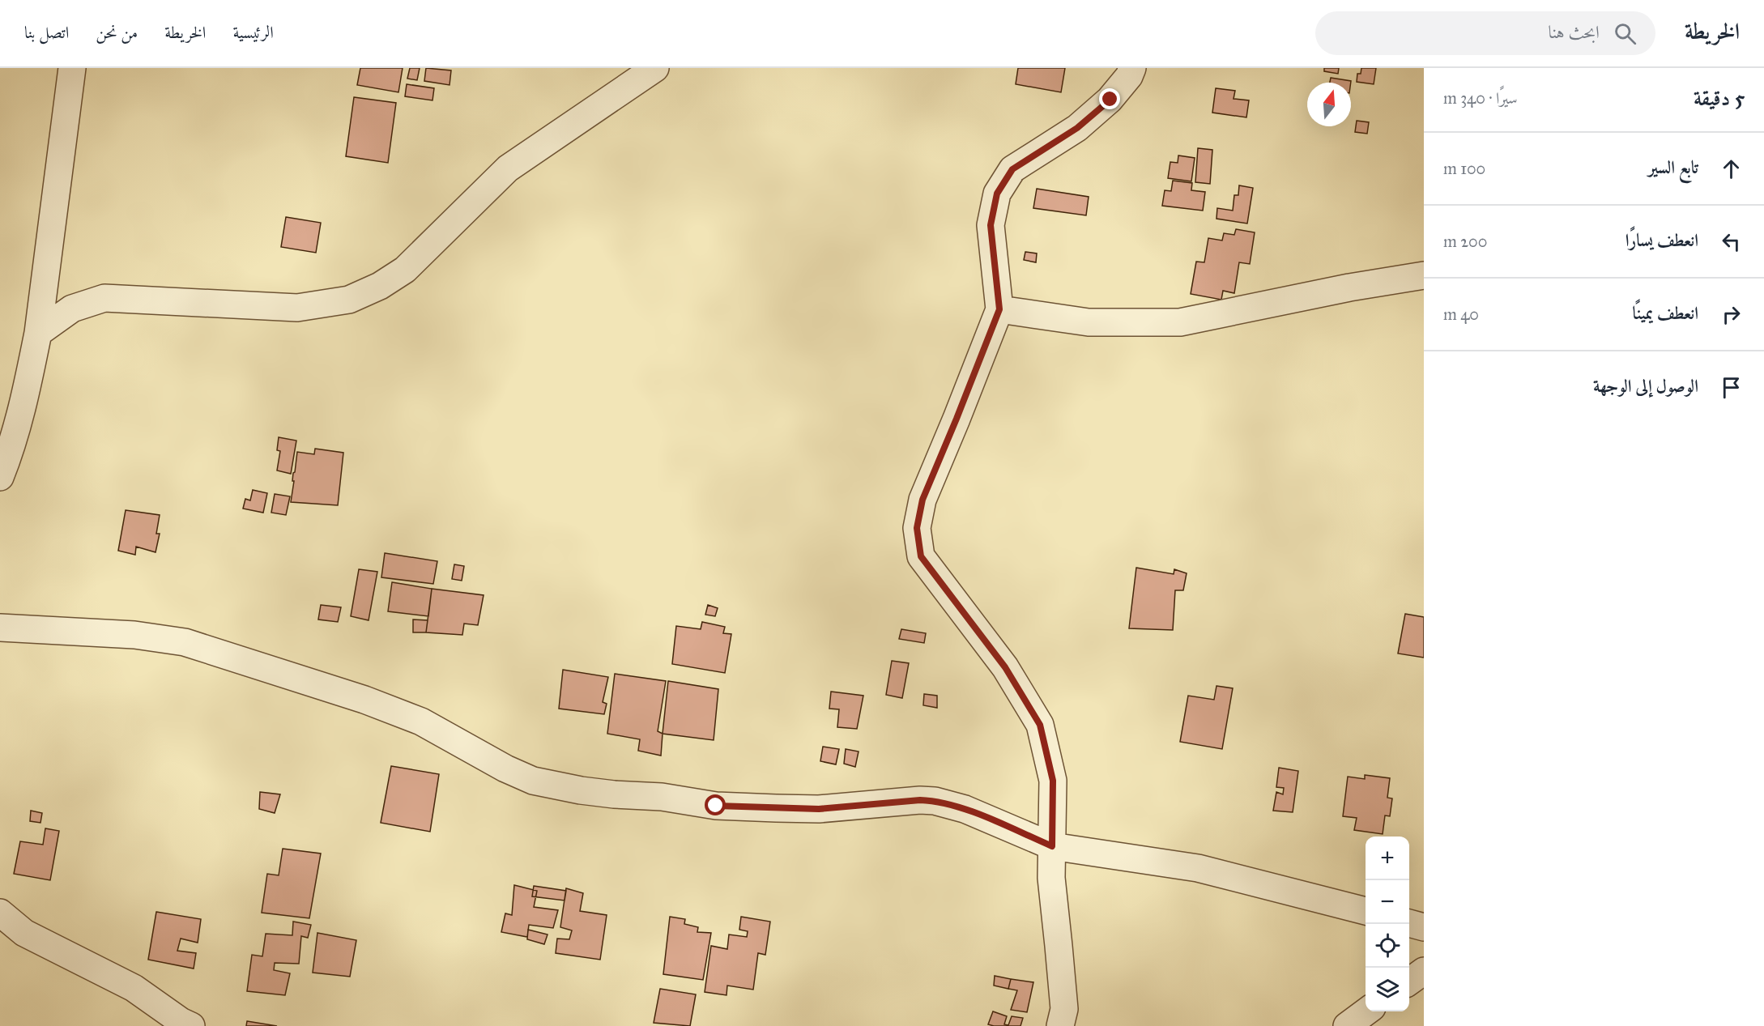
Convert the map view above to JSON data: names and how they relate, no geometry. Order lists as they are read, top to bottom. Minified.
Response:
{"north":"top","page":{"header":"الخريطة","search":"ابحث هنا","nav":["الرئيسية","الخريطة","من نحن","اتصل بنا"],"heading":["5 دقيقة","سيرًا · 340 m"],"list":[["تابع السير","100 m"],["انعطف يسارًا","200 m"],["انعطف يمينًا","40 m"],"الوصول إلى الوجهة"],"map_buttons":["+","−"]}}
